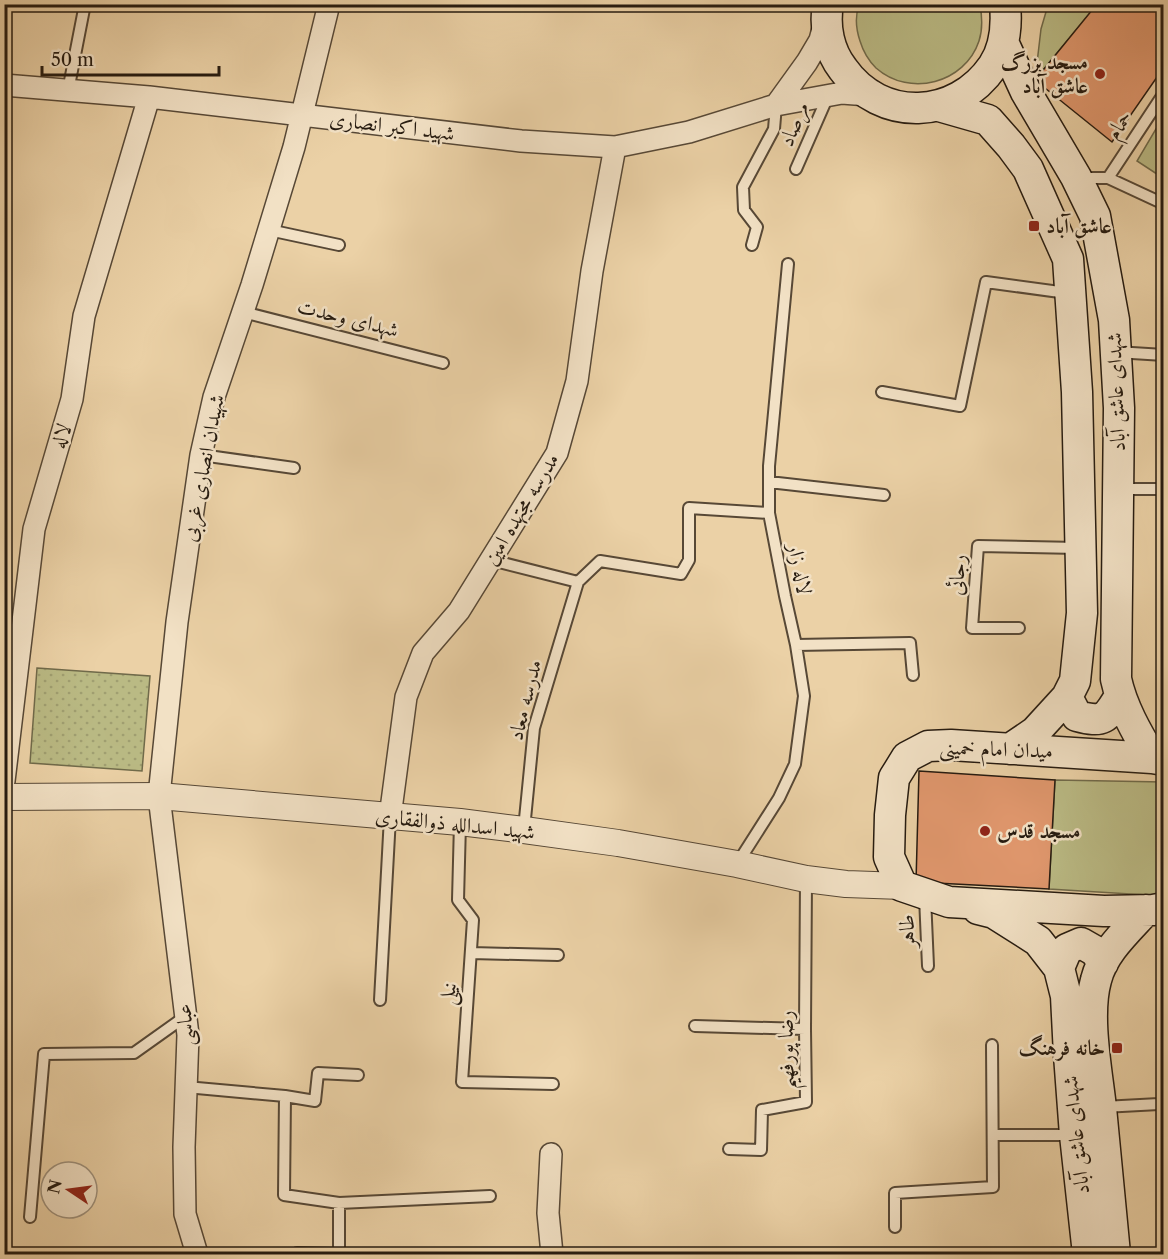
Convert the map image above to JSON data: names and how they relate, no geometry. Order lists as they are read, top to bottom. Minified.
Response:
{"streets":{"main road":["شهدای عاشق آباد","میدان امام خمینی"],"street":["شهید اکبر انصاری","لاله","شهیدان انصاری غربی","مدرسه مجتهده امین","شهید اسدالله ذوالفقاری","عباسی"],"lane":["مرصاد","حمام","شهدای وحدت","لاله زار","رجائی","مدرسه معاد","طاهر","نیلی","رضا پورفهیم"]},"crossings":[["مرصاد","شهید اکبر انصاری"],["شهید اکبر انصاری","لاله"],["شهید اکبر انصاری","شهیدان انصاری غربی"],["شهید اکبر انصاری","مدرسه مجتهده امین"],["شهدای وحدت","شهیدان انصاری غربی"],["شهدای عاشق آباد","رجائی"],["شهدای عاشق آباد","میدان امام خمینی"],["شهدای عاشق آباد","شهید اسدالله ذوالفقاری"],["شهدای عاشق آباد","طاهر"],["شهیدان انصاری غربی","شهید اسدالله ذوالفقاری"],["شهیدان انصاری غربی","عباسی"],["مدرسه مجتهده امین","شهید اسدالله ذوالفقاری"],["لاله زار","شهید اسدالله ذوالفقاری"],["مدرسه معاد","شهید اسدالله ذوالفقاری"],["میدان امام خمینی","شهید اسدالله ذوالفقاری"],["میدان امام خمینی","طاهر"],["شهید اسدالله ذوالفقاری","طاهر"],["شهید اسدالله ذوالفقاری","نیلی"],["شهید اسدالله ذوالفقاری","عباسی"],["شهید اسدالله ذوالفقاری","رضا پورفهیم"]],"places":{"other":["مسجد بزرگ عاشق آباد","مسجد قدس"],"transit":["عاشق آباد","خانه فرهنگ"]},"scale_bar":"50 m","north":"left"}
